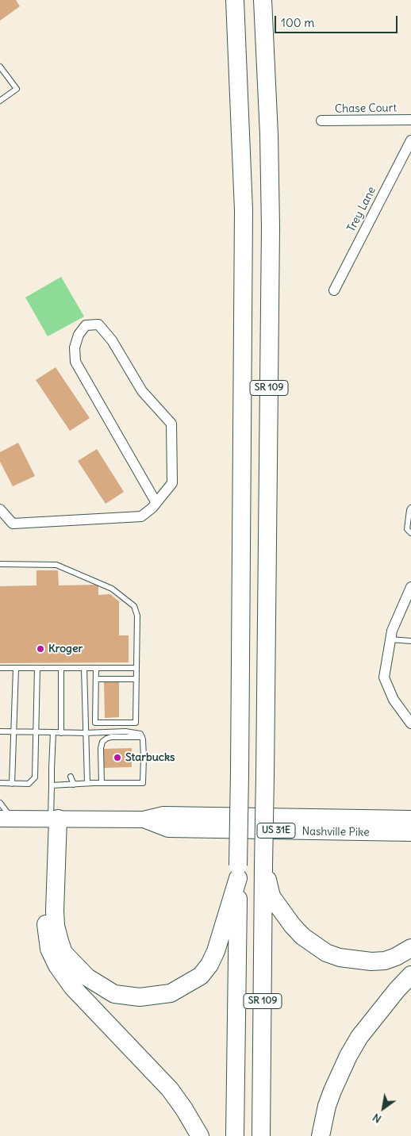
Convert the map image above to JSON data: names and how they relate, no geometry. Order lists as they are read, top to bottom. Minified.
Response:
{"streets":{"highway":["SR 109"],"main road":["US 31E","Nashville Pike"],"street":["Chase Court","Trey Lane"]},"places":["Kroger","Starbucks"],"scale_bar":"100 m","north":"bottom left"}
